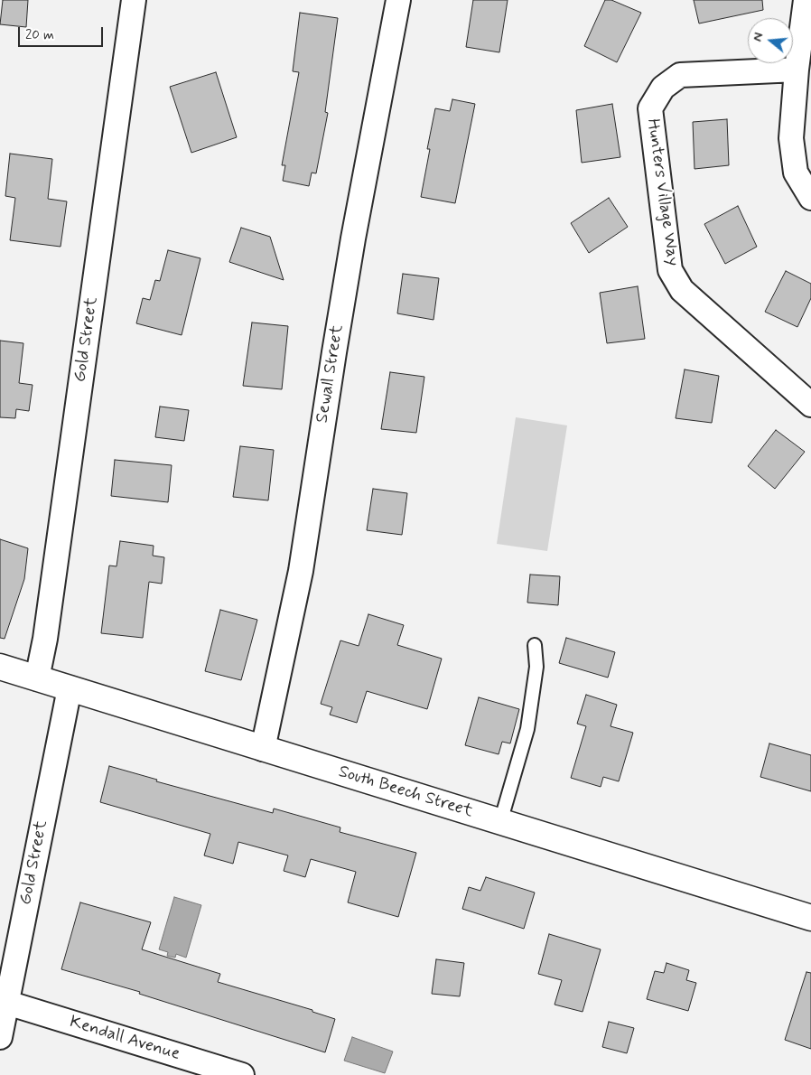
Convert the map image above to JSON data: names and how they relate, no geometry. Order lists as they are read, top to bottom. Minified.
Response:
{"streets":{"street":["Hunters Village Way","Gold Street","Sewall Street","South Beech Street","Kendall Avenue"]},"crossings":[["Gold Street","South Beech Street"],["Gold Street","Kendall Avenue"],["Sewall Street","South Beech Street"]],"scale_bar":"20 m","north":"left"}
